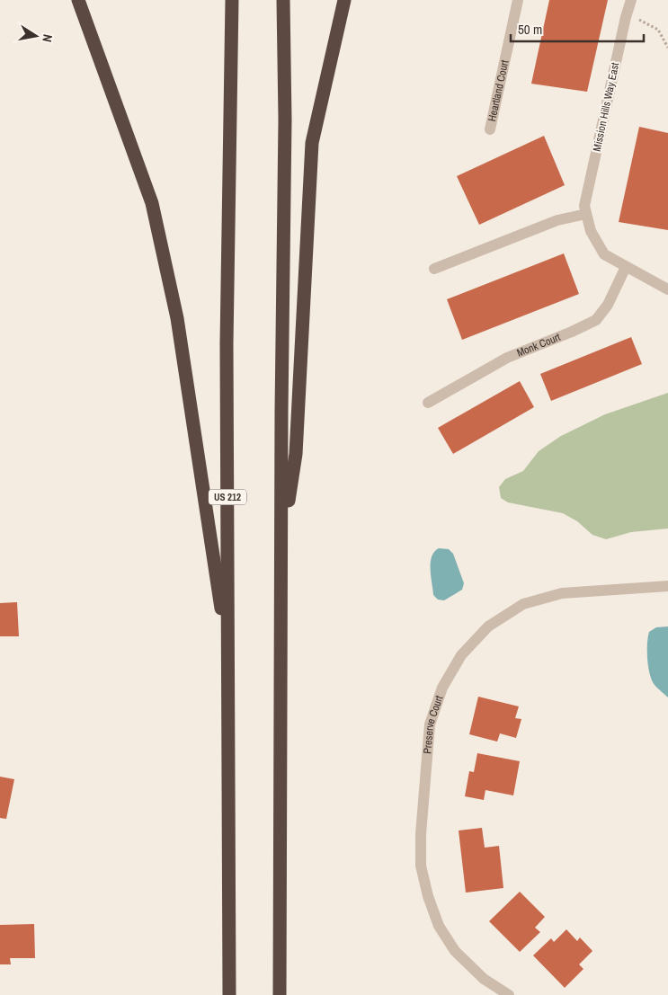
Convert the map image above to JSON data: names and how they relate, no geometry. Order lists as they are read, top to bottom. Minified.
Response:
{"streets":{"highway":["US 212"],"street":["Heartland Court","Mission Hills Way East","Monk Court","Preserve Court"]},"crossings":[["Mission Hills Way East","Monk Court"]],"scale_bar":"50 m","north":"right"}
